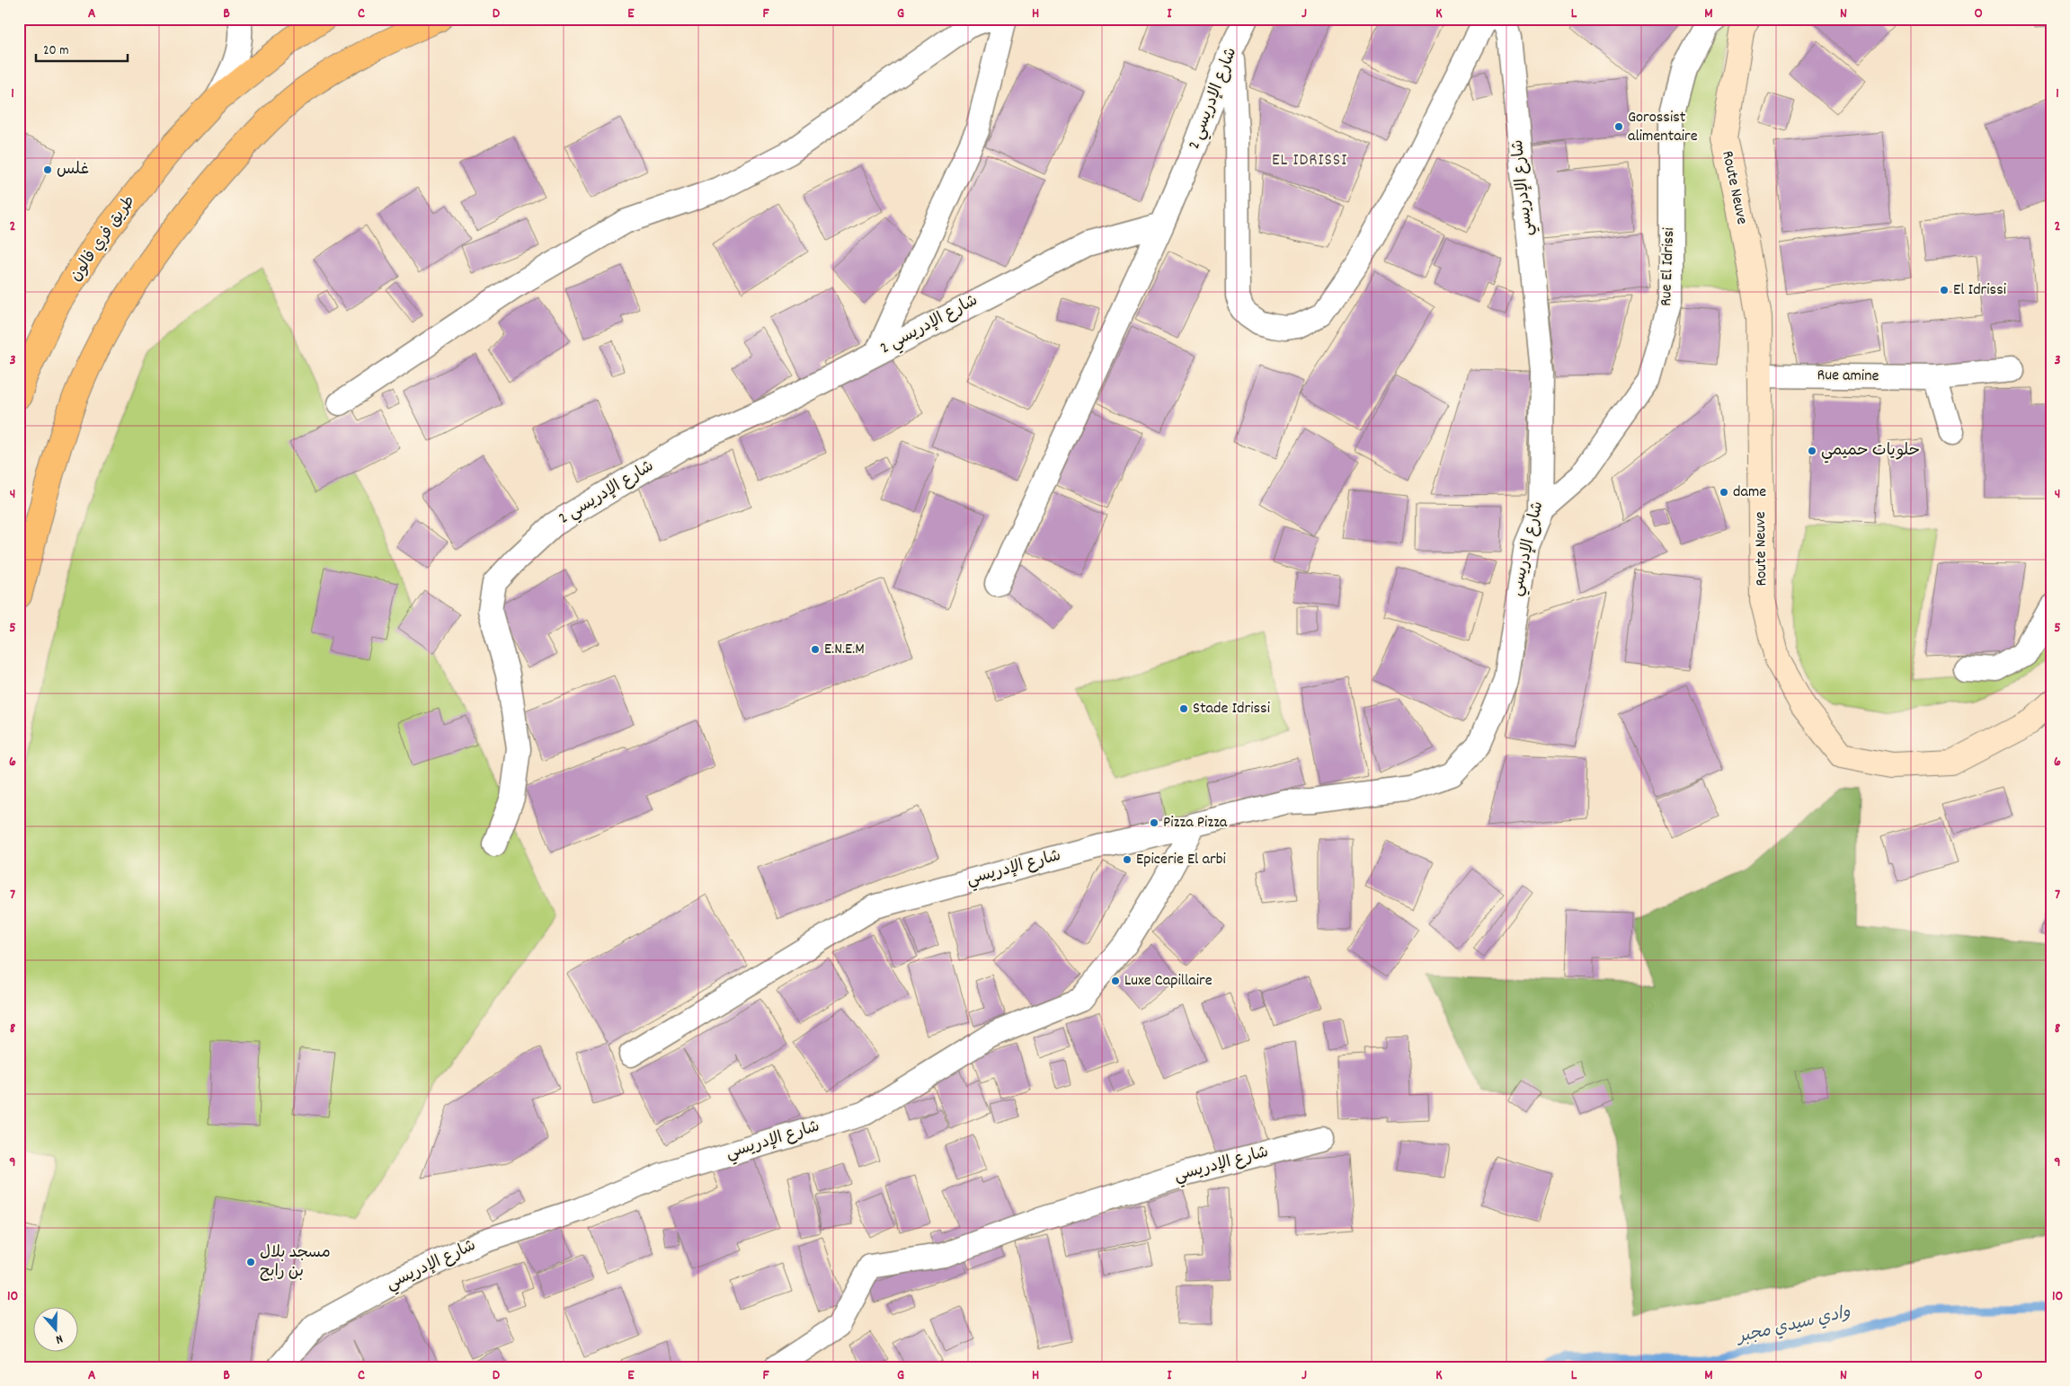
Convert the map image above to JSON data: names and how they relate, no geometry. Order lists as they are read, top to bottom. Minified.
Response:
{"streets":{"highway":["طريق فري فالون"],"main road":["Route Neuve"],"street":["شارع الإدريسي 2","شارع الإدريسي","Rue El Idrissi","Rue amine"]},"crossings":[["شارع الإدريسي","Rue El Idrissi"],["Route Neuve","Rue amine"]],"districts":["EL IDRISSI"],"water":["وادي سيدي مجبر"],"places":["Gorossist alimentaire","غلس","El Idrissi","حلويات حميمي","dame","E.N.E.M","Stade Idrissi","Pizza Pizza","Epicerie El arbi","Luxe Capillaire","مسجد بلال بن رابح"],"scale_bar":"20 m","north":"bottom","grid":{"columns":["A","B","C","D","E","F","G","H","I","J","K","L","M","N","O"],"rows":["1","2","3","4","5","6","7","8","9","10"]}}
